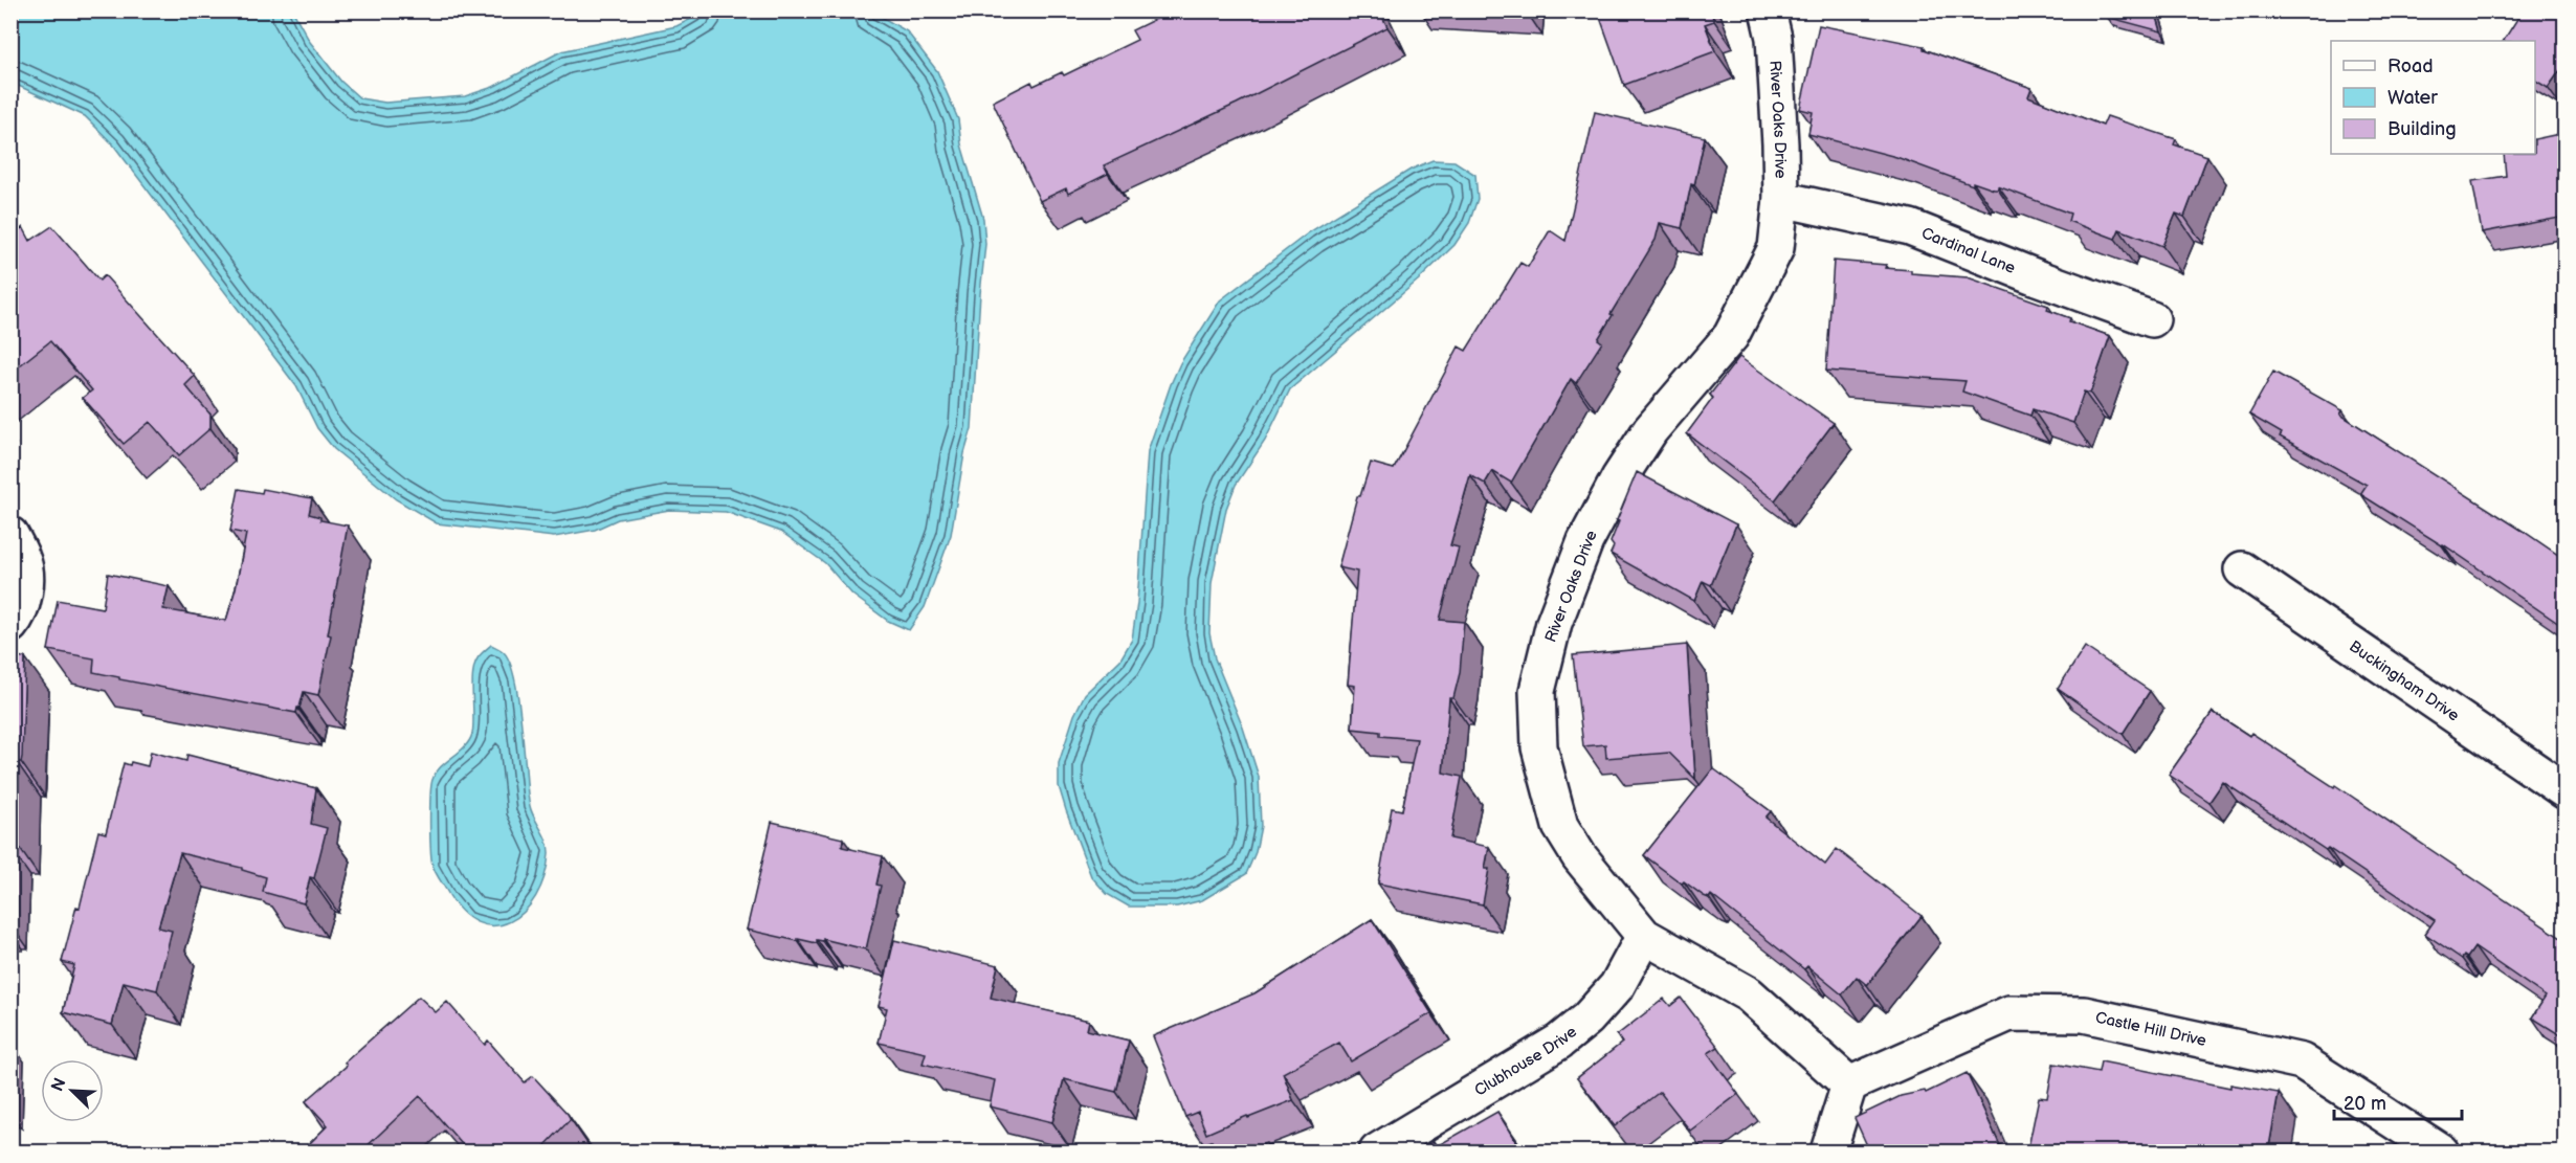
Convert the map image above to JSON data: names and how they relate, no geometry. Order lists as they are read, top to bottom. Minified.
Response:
{"streets":{"street":["River Oaks Drive","Cardinal Lane","Buckingham Drive","Castle Hill Drive","Clubhouse Drive"]},"crossings":[["River Oaks Drive","Cardinal Lane"],["River Oaks Drive","Castle Hill Drive"],["River Oaks Drive","Clubhouse Drive"]],"legend":["Road","Water","Building"],"scale_bar":"20 m","north":"top left"}
